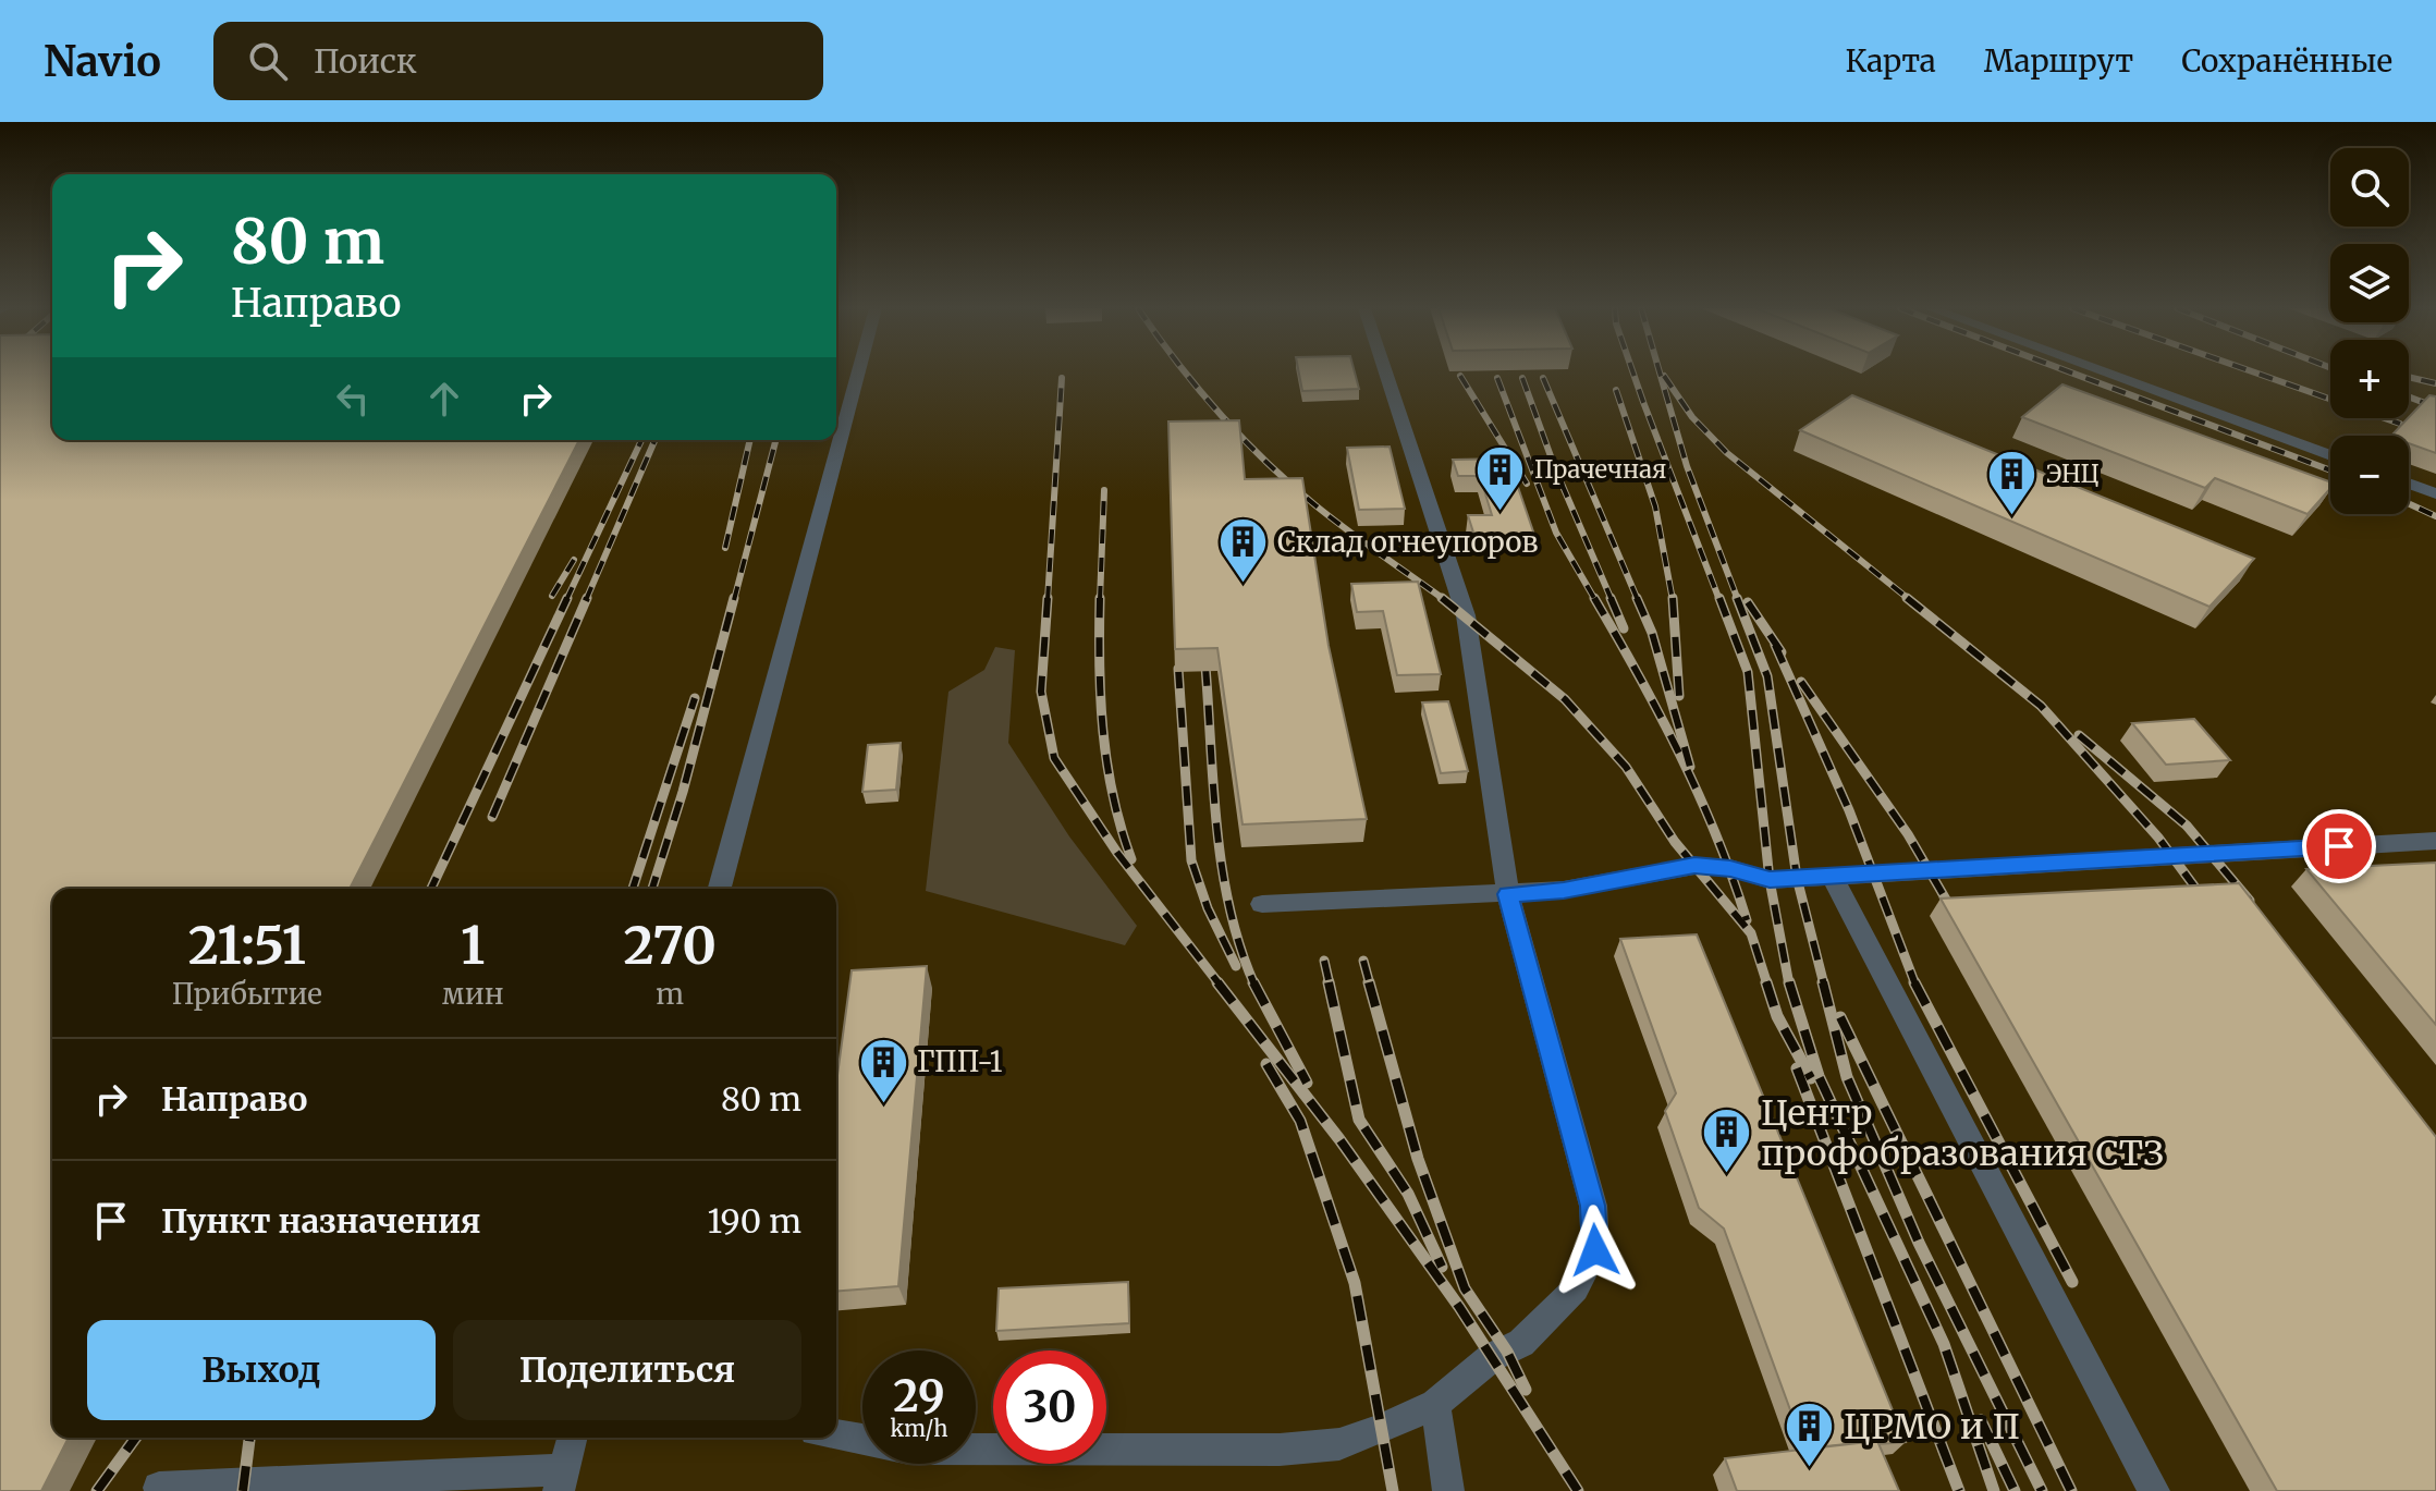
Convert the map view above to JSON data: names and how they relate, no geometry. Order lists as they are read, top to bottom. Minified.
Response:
{"places":{"building":["Прачечная","ЭНЦ","Склад огнеупоров","ГПП-1","Центр профобразования СТЗ","ЦРМО и П"]},"page":{"header":"Navio","search":"Поиск","nav":["Карта","Маршрут","Сохранённые"],"map_buttons":["+","−"],"turn":["80 m","Направо"],"eta":["21:51","Прибытие","1","мин","270","m"],"list":[{"name":"Направо","value":"80 m"},{"name":"Пункт назначения","value":"190 m"}],"buttons":["Выход","Поделиться"],"speed":"29 km/h","limit":"30"}}
